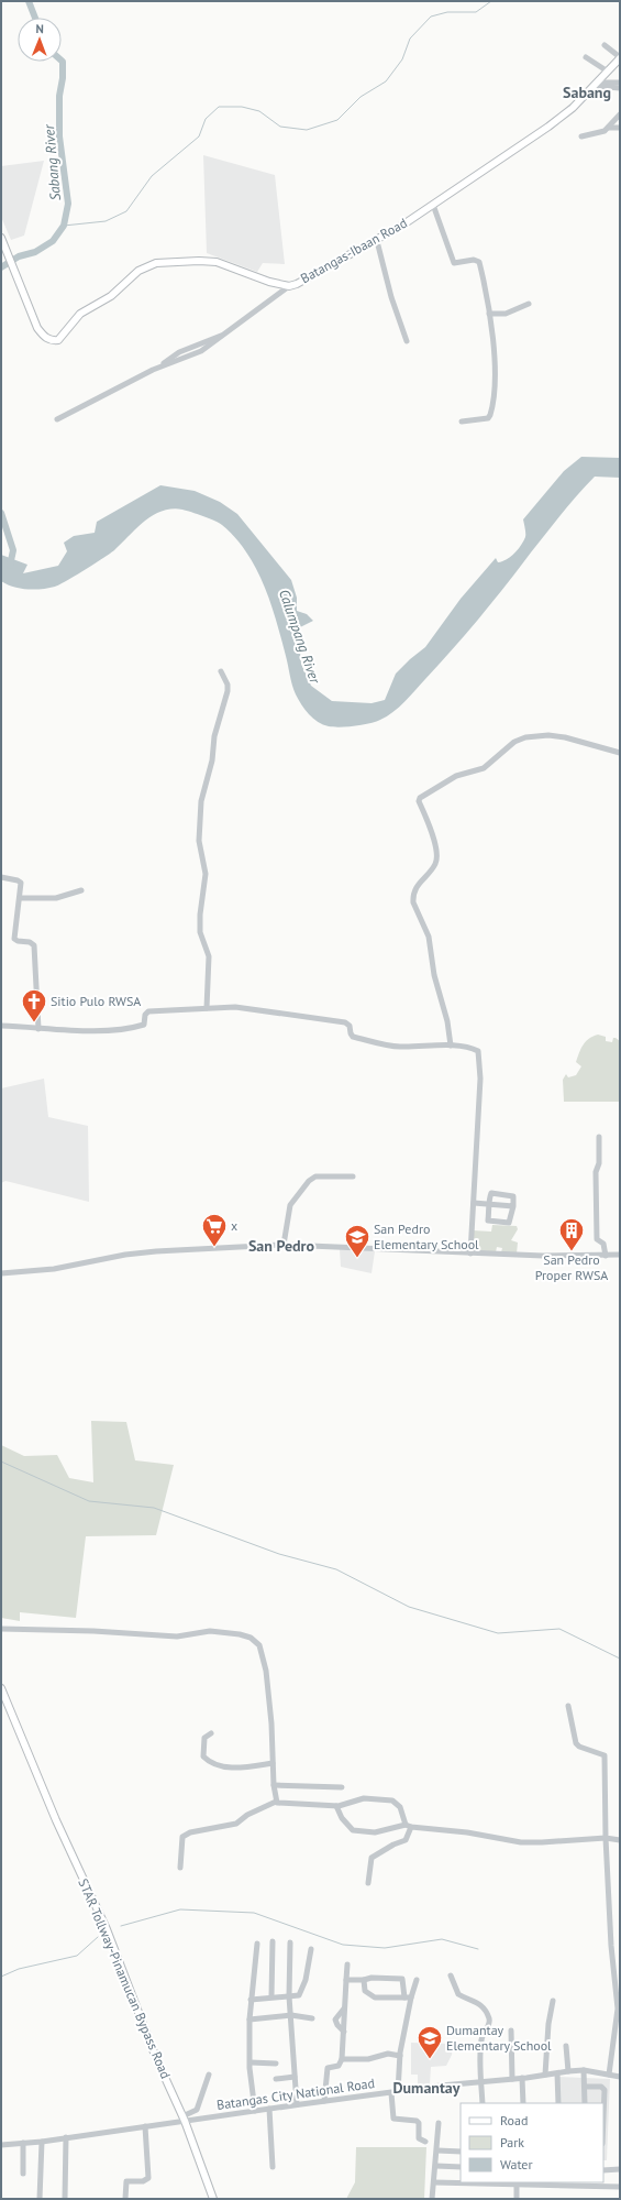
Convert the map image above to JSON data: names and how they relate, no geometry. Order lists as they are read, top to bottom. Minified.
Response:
{"streets":{"main road":["Batangas-Ibaan Road","STAR Tollway-Pinamucan Bypass Road"],"street":["Batangas City National Road"]},"crossings":[["STAR Tollway-Pinamucan Bypass Road","Batangas City National Road"]],"districts":["Sabang","San Pedro","Dumantay"],"water":["Sabang River","Calumpang River"],"places":{"church":["Sitio Pulo RWSA"],"supermarket":["x"],"building":["San Pedro Proper RWSA"],"school or university":["San Pedro Elementary School","Dumantay Elementary School"]},"legend":["Road","Park","Water"],"north":"top"}
